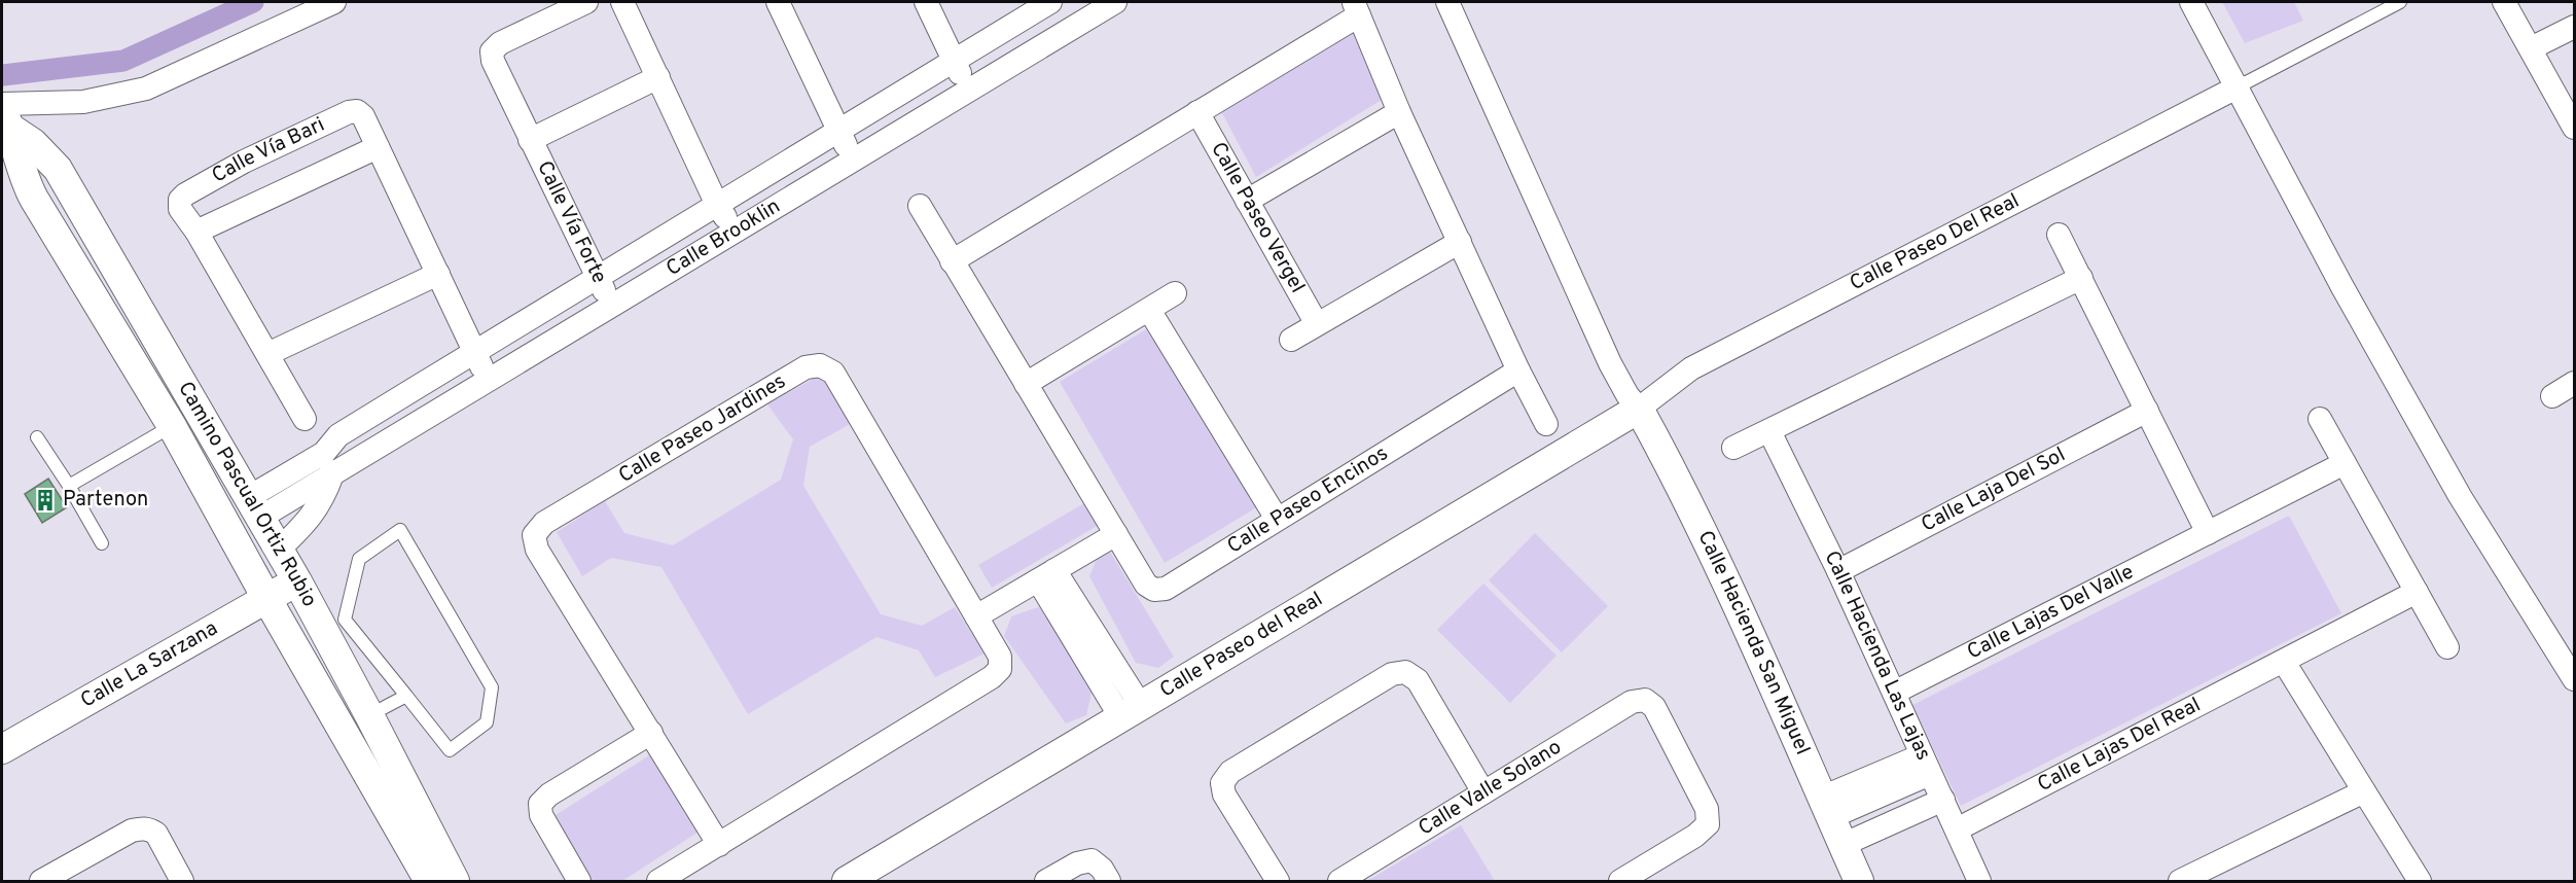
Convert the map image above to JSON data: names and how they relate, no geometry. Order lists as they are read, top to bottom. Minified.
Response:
{"streets":{"street":["Calle Vía Bari","Calle Paseo Vergel","Calle Vía Forte","Calle Brooklin","Calle Paseo Del Real","Calle Paseo Jardines","Calle Laja Del Sol","Camino Pascual Ortiz Rubio","Calle Paseo Encinos","Calle Lajas Del Valle","Calle Hacienda San Miguel","Calle Paseo del Real","Calle Hacienda Las Lajas","Calle La Sarzana","Calle Lajas Del Real","Calle Valle Solano"]},"crossings":[["Calle Vía Bari","Calle Brooklin"],["Calle Vía Forte","Calle Brooklin"],["Calle Brooklin","Camino Pascual Ortiz Rubio"],["Calle Paseo Del Real","Calle Hacienda San Miguel"],["Calle Paseo Del Real","Calle Paseo del Real"],["Calle Laja Del Sol","Calle Hacienda Las Lajas"],["Camino Pascual Ortiz Rubio","Calle La Sarzana"],["Calle Lajas Del Valle","Calle Hacienda Las Lajas"],["Calle Hacienda San Miguel","Calle Paseo del Real"],["Calle Hacienda Las Lajas","Calle Lajas Del Real"]],"places":{"building":["Partenon"]}}
